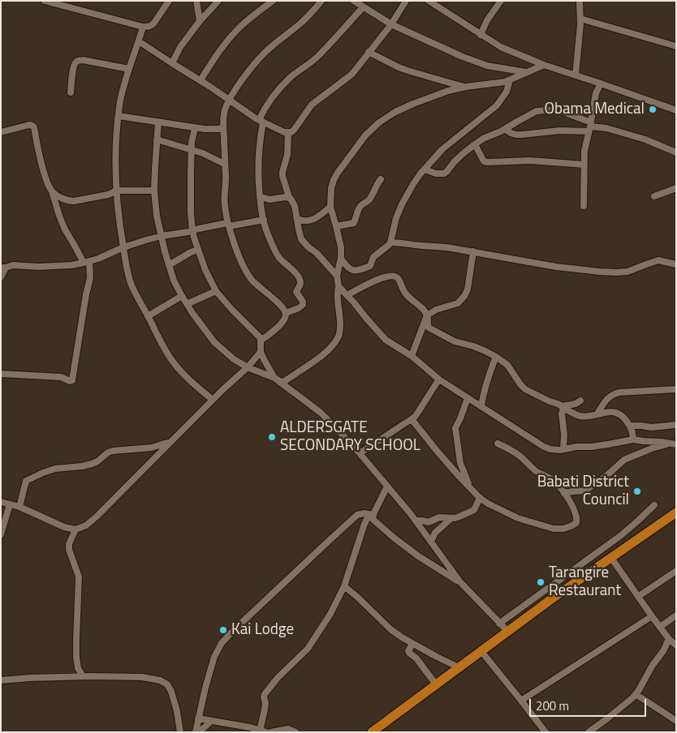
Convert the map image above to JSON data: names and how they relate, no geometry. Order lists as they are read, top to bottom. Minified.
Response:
{"places":["Obama Medical","ALDERSGATE SECONDARY SCHOOL","Babati District Council","Tarangire Restaurant","Kai Lodge"],"scale_bar":"200 m"}
